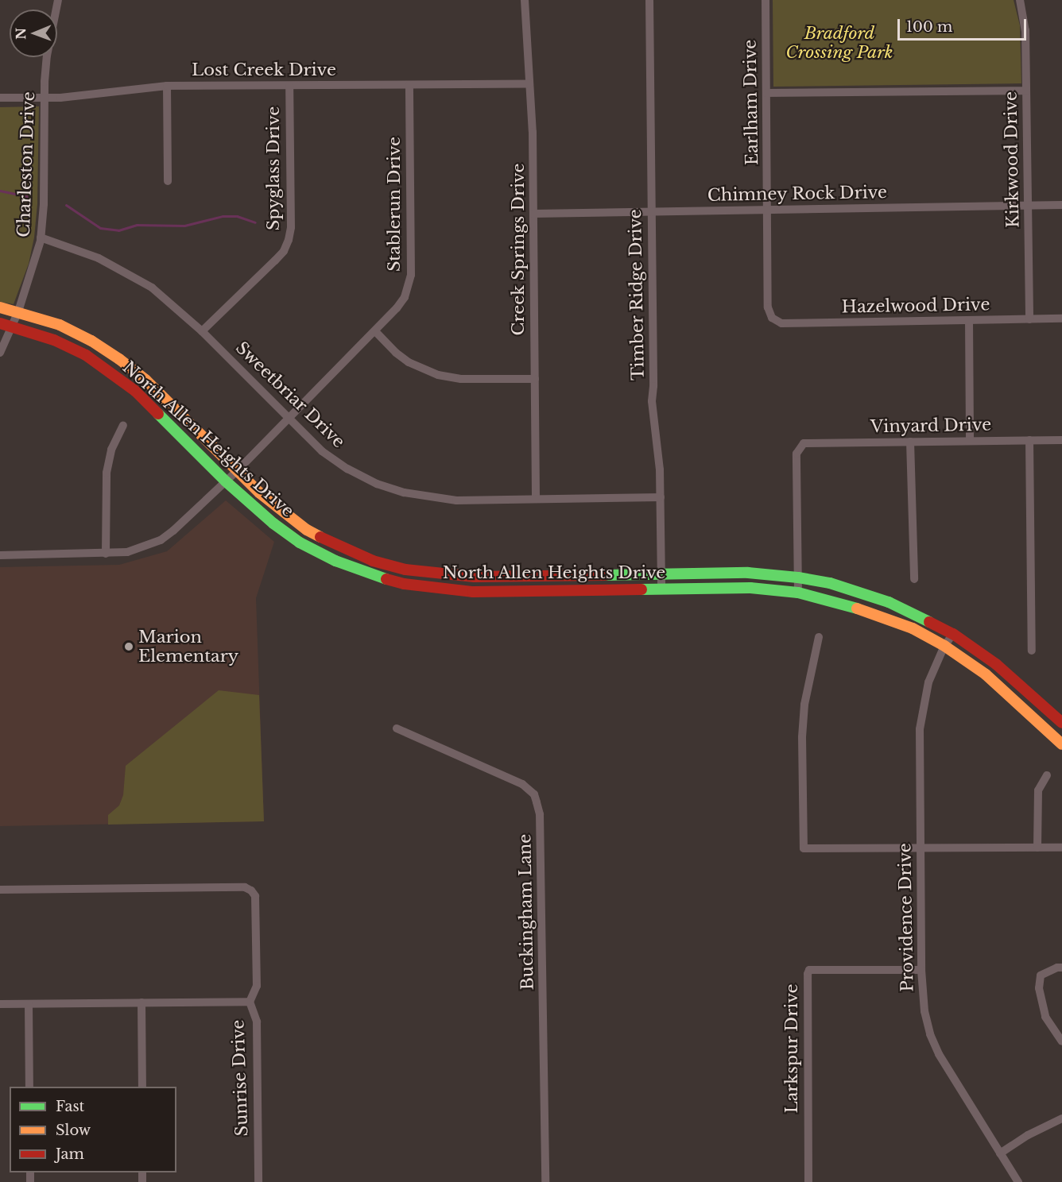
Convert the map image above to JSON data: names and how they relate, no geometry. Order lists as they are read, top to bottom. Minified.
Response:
{"streets":{"main road":["North Allen Heights Drive"],"street":["Lost Creek Drive","Earlham Drive","Kirkwood Drive","Charleston Drive","Spyglass Drive","Chimney Rock Drive","Stablerun Drive","Creek Springs Drive","Timber Ridge Drive","Hazelwood Drive","Sweetbriar Drive","Vinyard Drive","Buckingham Lane","Providence Drive","Larkspur Drive","Sunrise Drive"]},"crossings":[["Lost Creek Drive","Charleston Drive"],["Lost Creek Drive","Spyglass Drive"],["Lost Creek Drive","Stablerun Drive"],["Lost Creek Drive","Creek Springs Drive"],["Earlham Drive","Chimney Rock Drive"],["Earlham Drive","Hazelwood Drive"],["Kirkwood Drive","Chimney Rock Drive"],["Kirkwood Drive","Hazelwood Drive"],["Charleston Drive","Sweetbriar Drive"],["Charleston Drive","North Allen Heights Drive"],["Spyglass Drive","Sweetbriar Drive"],["Chimney Rock Drive","Creek Springs Drive"],["Chimney Rock Drive","Timber Ridge Drive"],["Stablerun Drive","Sweetbriar Drive"],["Creek Springs Drive","Sweetbriar Drive"],["Timber Ridge Drive","Sweetbriar Drive"],["Timber Ridge Drive","North Allen Heights Drive"],["Vinyard Drive","North Allen Heights Drive"],["North Allen Heights Drive","Providence Drive"],["Providence Drive","Larkspur Drive"]],"parks":["Bradford Crossing Park"],"places":["Marion Elementary"],"legend":["Fast","Slow","Jam"],"scale_bar":"100 m","north":"left"}
